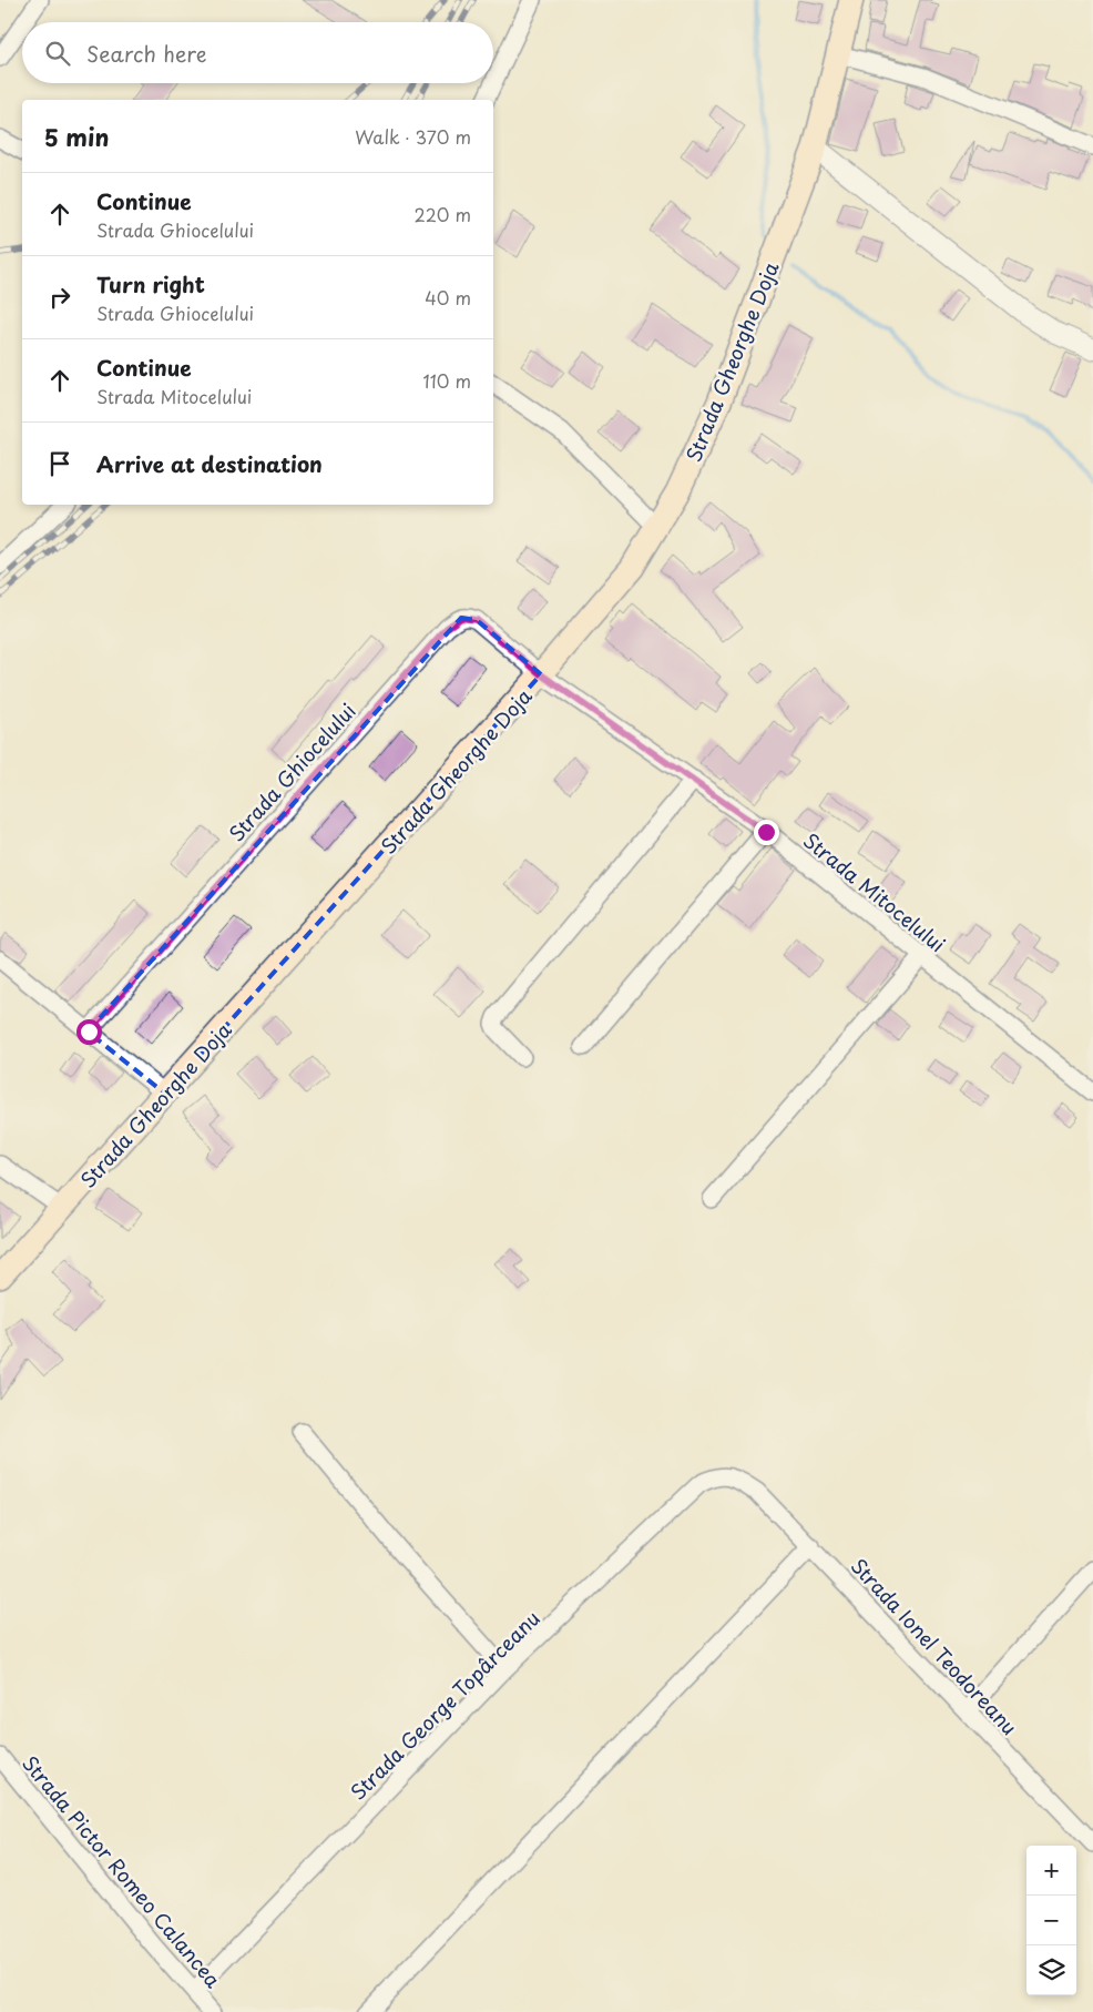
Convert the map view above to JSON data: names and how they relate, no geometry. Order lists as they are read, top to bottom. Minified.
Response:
{"streets":{"main road":["Strada Gheorghe Doja"],"street":["Strada Ghiocelului","Strada Mitocelului","Strada Ionel Teodoreanu","Strada George Topârceanu","Strada Pictor Romeo Calancea"]},"crossings":[["Strada Gheorghe Doja","Strada Ghiocelului"],["Strada Gheorghe Doja","Strada Mitocelului"],["Strada Ghiocelului","Strada Mitocelului"],["Strada Ionel Teodoreanu","Strada George Topârceanu"],["Strada George Topârceanu","Strada Pictor Romeo Calancea"]],"page":{"search":"Search here","heading":["5 min","Walk · 370 m"],"list":[["Continue","Strada Ghiocelului","220 m"],["Turn right","Strada Ghiocelului","40 m"],["Continue","Strada Mitocelului","110 m"],"Arrive at destination"],"map_buttons":["+","−"]}}
